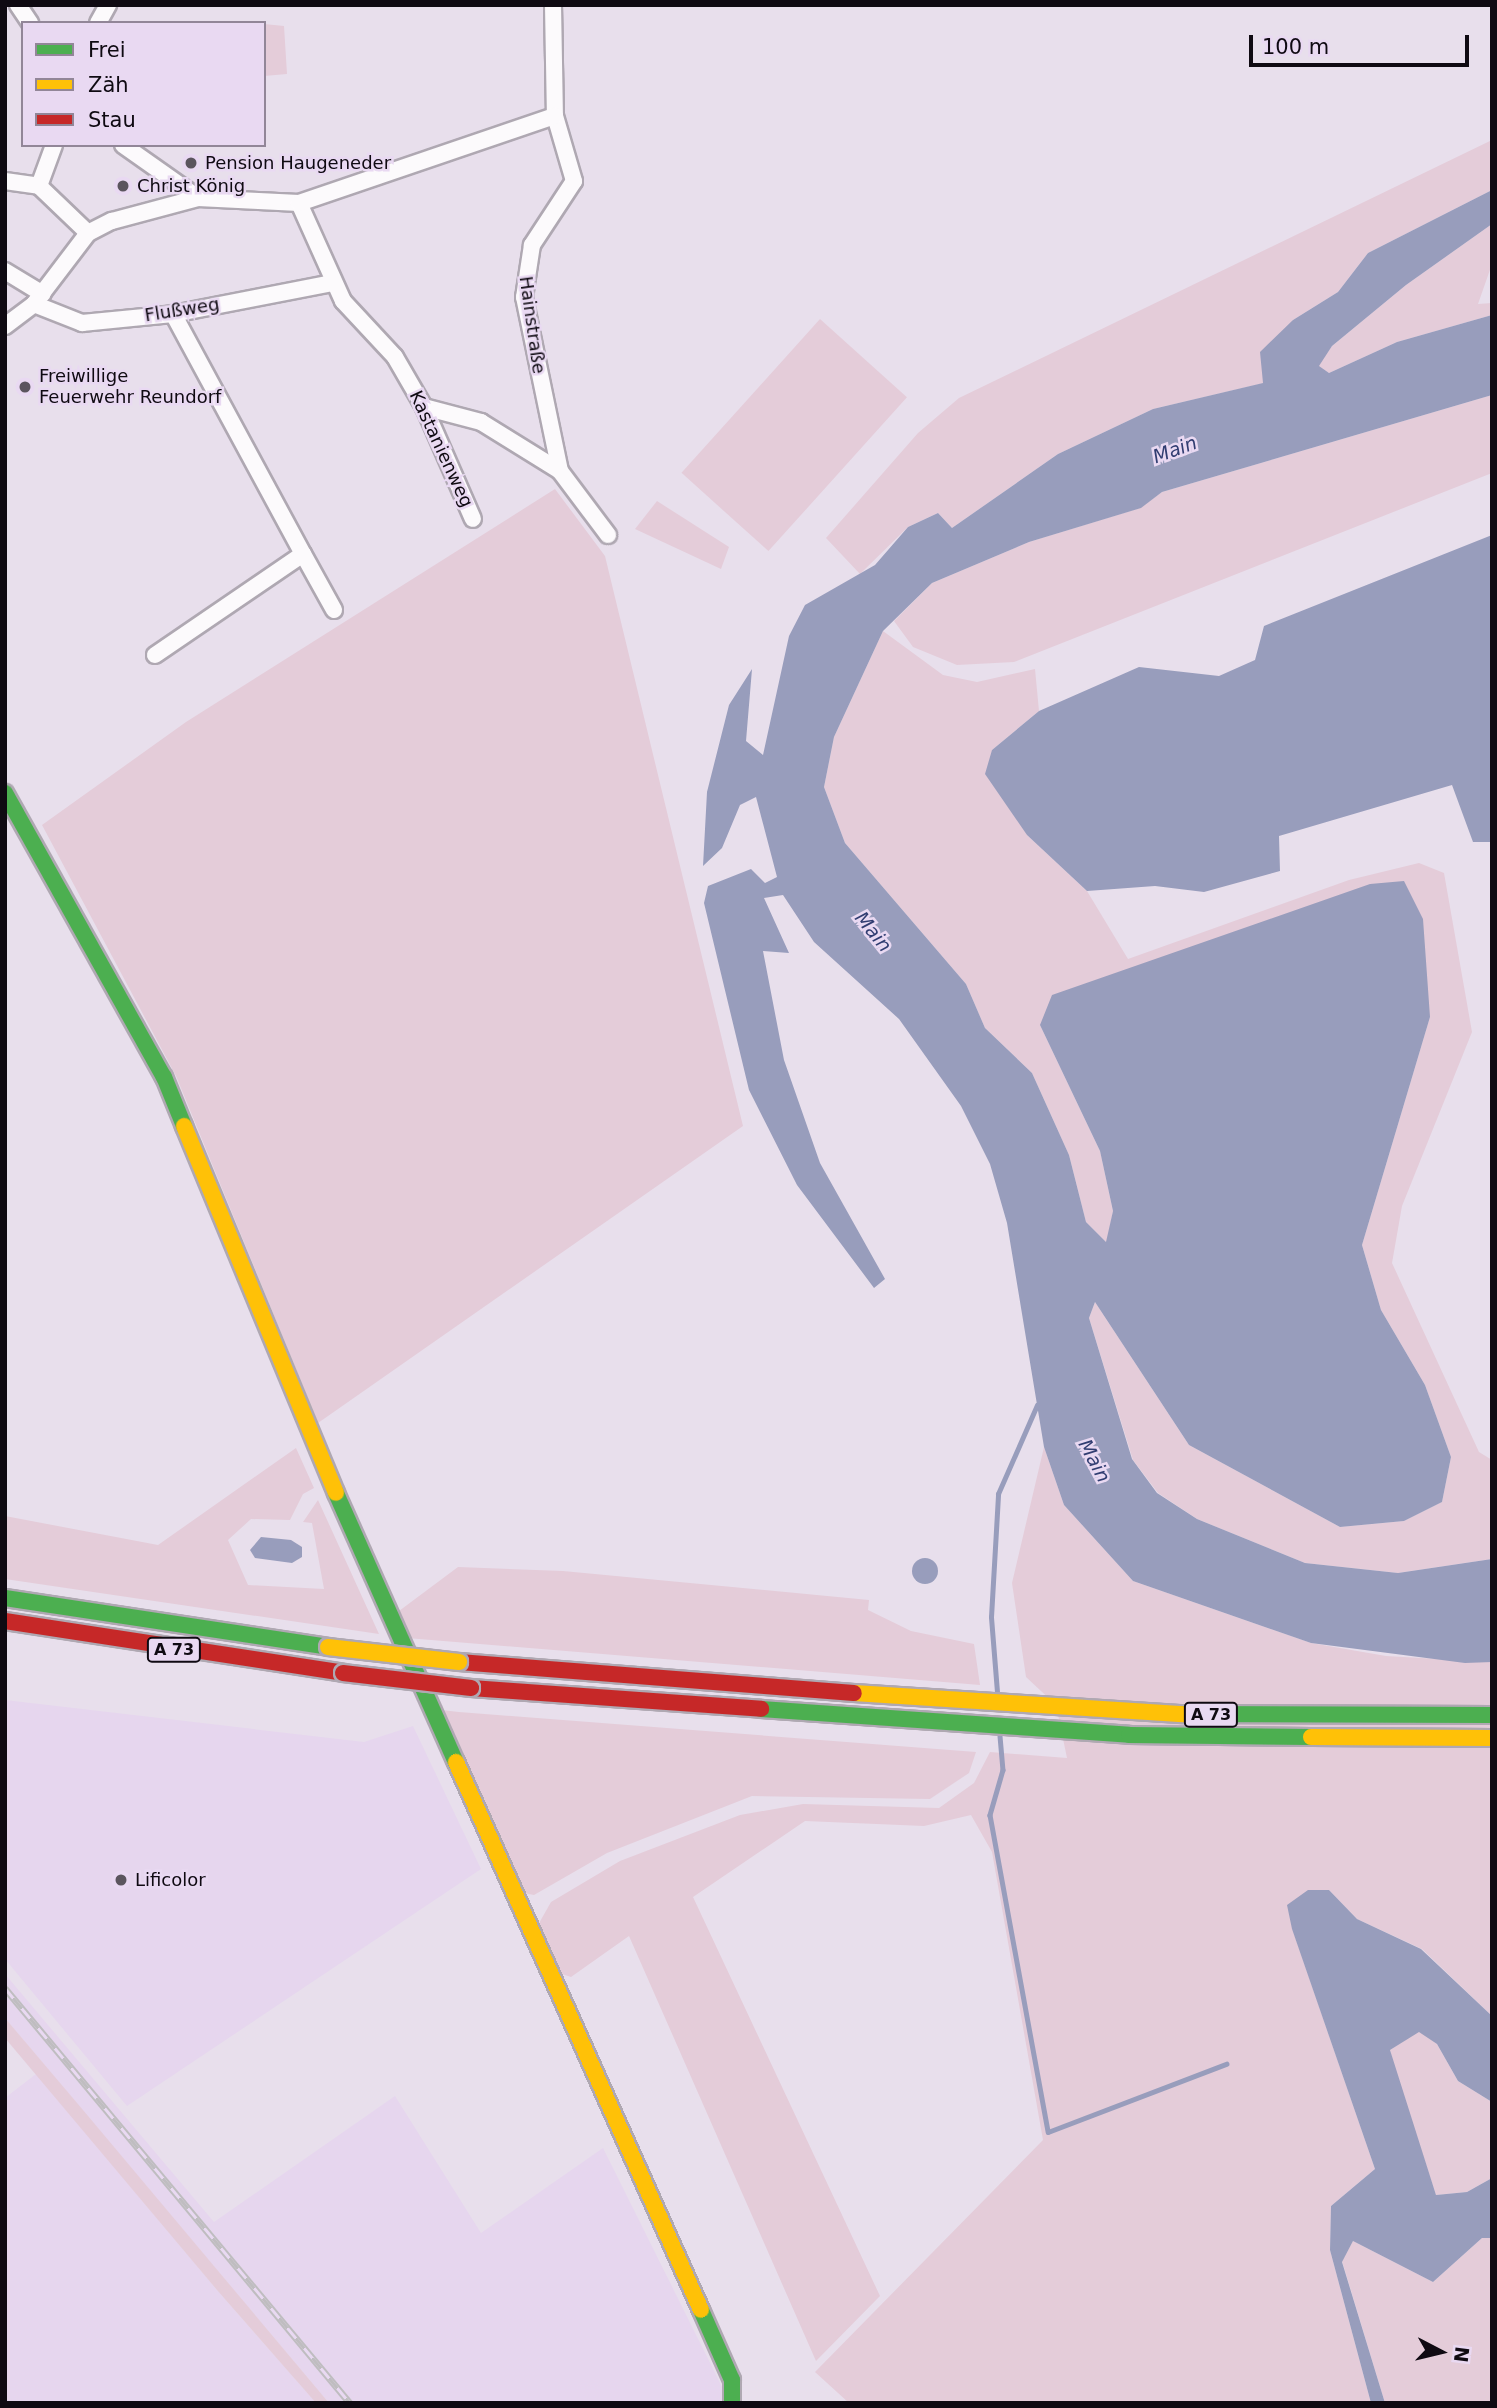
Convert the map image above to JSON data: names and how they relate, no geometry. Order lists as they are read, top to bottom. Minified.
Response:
{"streets":{"main road":["A 73"],"street":["Flußweg","Hainstraße","Kastanienweg"]},"crossings":[["Flußweg","Kastanienweg"]],"water":["Main"],"places":["Pension Haugeneder","Christ König","Freiwillige Feuerwehr Reundorf","Lificolor"],"legend":["Frei","Zäh","Stau"],"scale_bar":"100 m","north":"right"}
